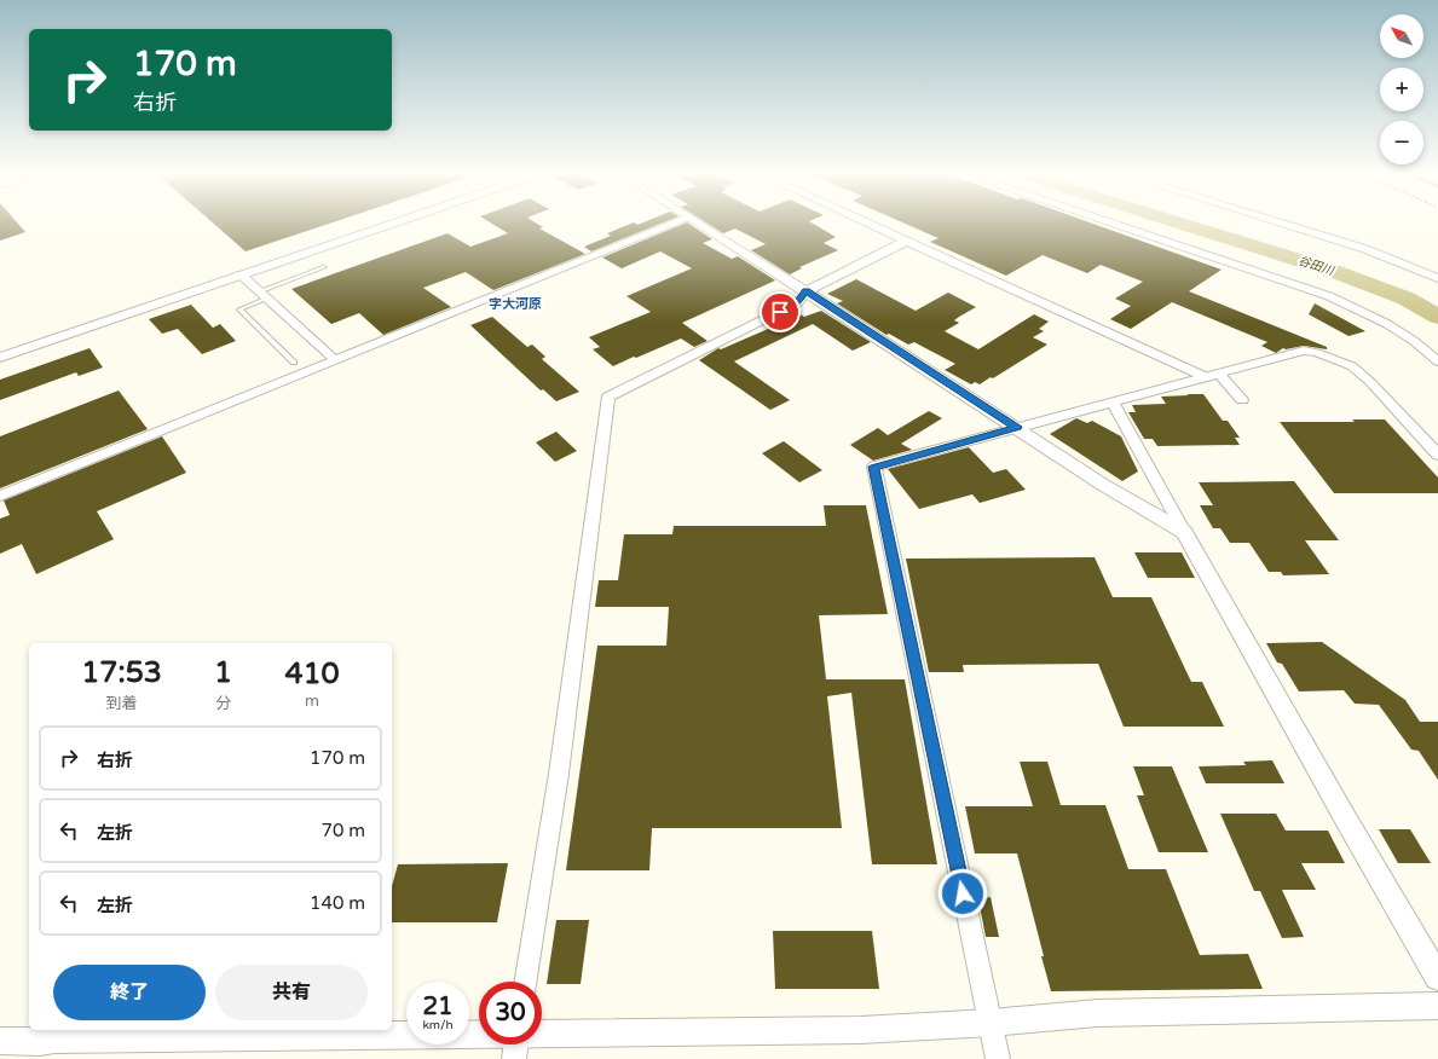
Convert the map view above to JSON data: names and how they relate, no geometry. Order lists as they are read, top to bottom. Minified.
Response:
{"districts":["字大河原"],"water":["谷田川"],"north":"top left","page":{"map_buttons":["+","−"],"turn":["170 m","右折"],"eta":["17:53","到着","1","分","410","m"],"list":[{"name":"右折","value":"170 m"},{"name":"左折","value":"70 m"},{"name":"左折","value":"140 m"}],"buttons":["終了","共有"],"speed":"21 km/h","limit":"30"}}
